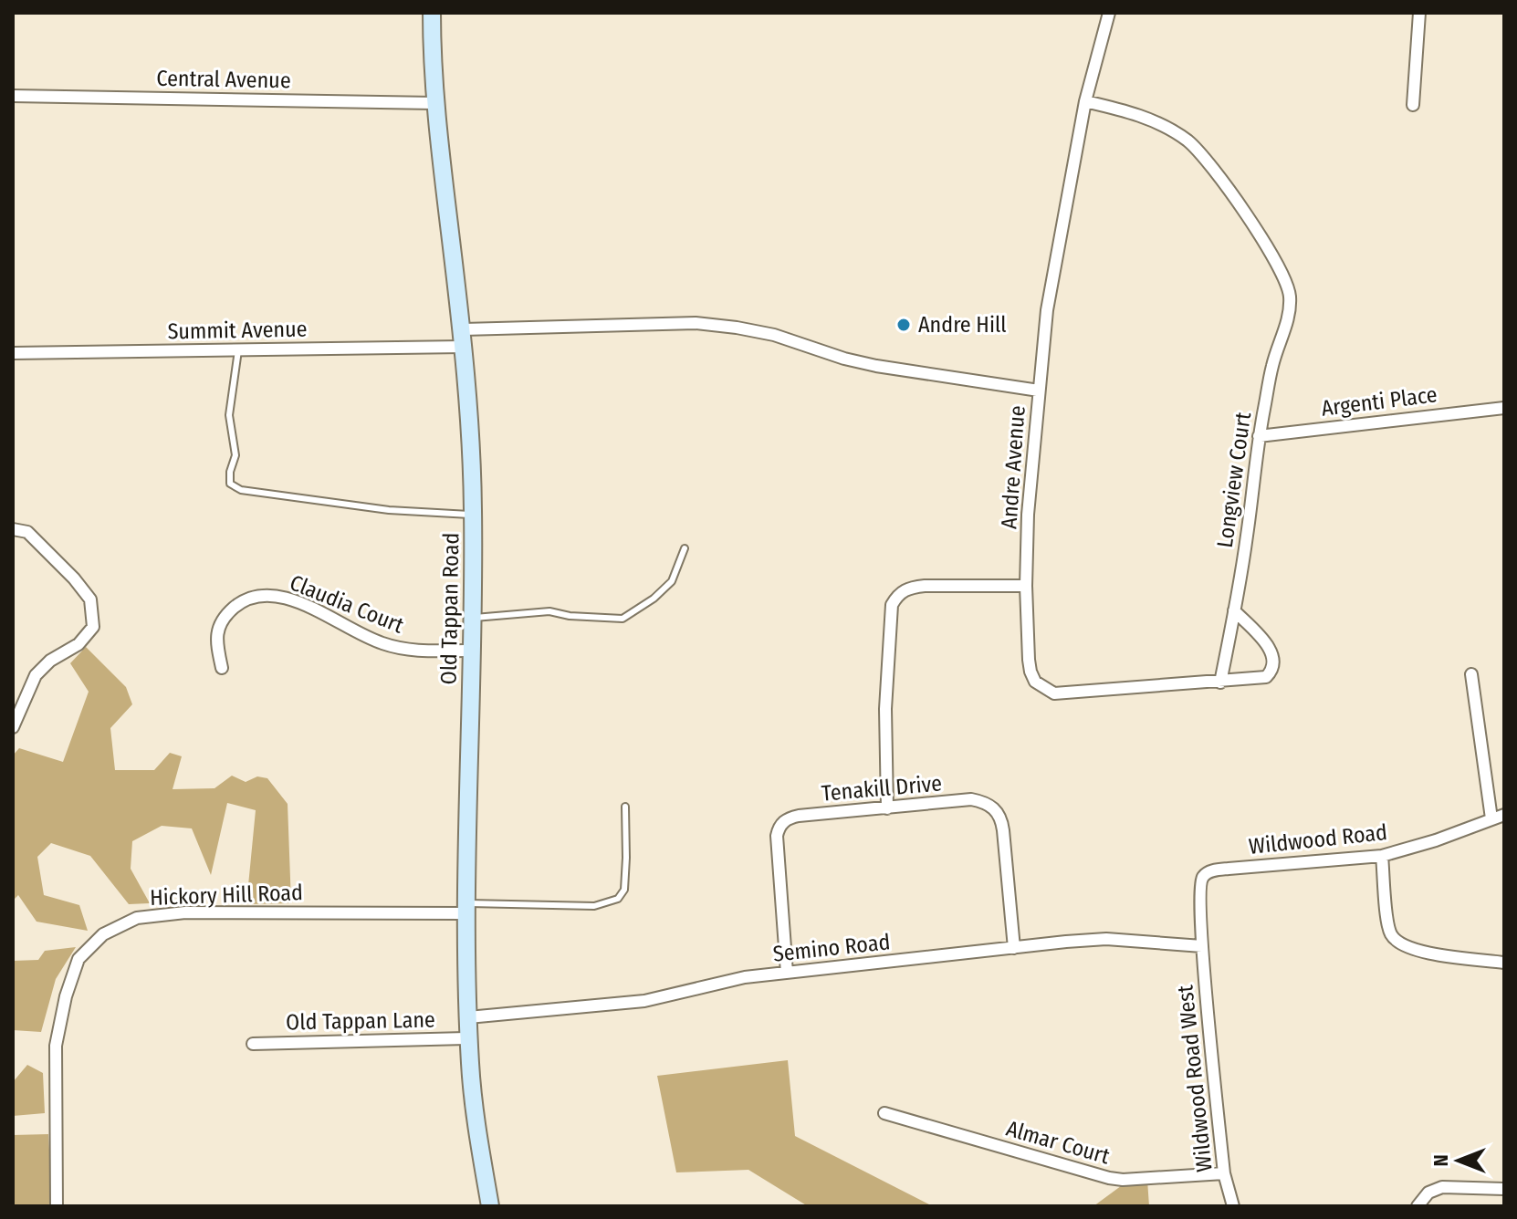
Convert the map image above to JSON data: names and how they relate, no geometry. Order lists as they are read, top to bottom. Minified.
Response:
{"streets":{"main road":["Old Tappan Road"],"street":["Central Avenue","Summit Avenue","Argenti Place","Andre Avenue","Longview Court","Claudia Court","Tenakill Drive","Wildwood Road","Hickory Hill Road","Semino Road","Old Tappan Lane","Wildwood Road West","Almar Court"]},"crossings":[["Central Avenue","Old Tappan Road"],["Summit Avenue","Old Tappan Road"],["Argenti Place","Longview Court"],["Andre Avenue","Longview Court"],["Claudia Court","Old Tappan Road"],["Old Tappan Road","Hickory Hill Road"],["Old Tappan Road","Semino Road"],["Old Tappan Road","Old Tappan Lane"],["Tenakill Drive","Semino Road"],["Wildwood Road","Semino Road"],["Wildwood Road","Wildwood Road West"],["Semino Road","Wildwood Road West"],["Wildwood Road West","Almar Court"]],"places":["Andre Hill"],"north":"left"}
